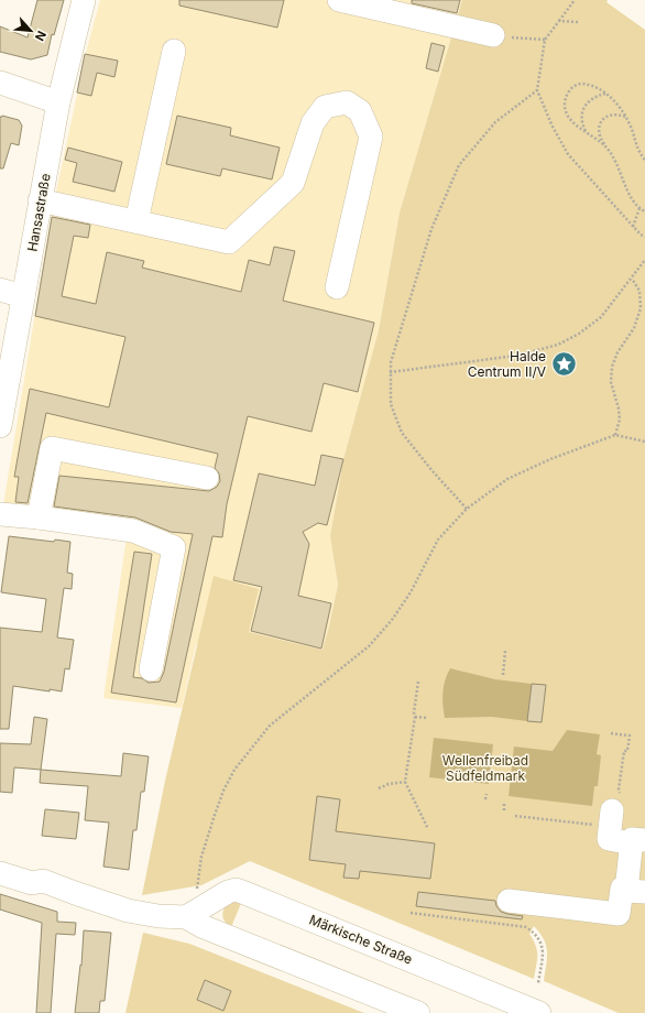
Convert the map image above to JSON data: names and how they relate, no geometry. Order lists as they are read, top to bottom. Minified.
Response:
{"streets":{"street":["Hansastraße","Märkische Straße"]},"parks":["Wellenfreibad Südfeldmark"],"places":{"place":["Halde Centrum II/V"]},"north":"bottom right"}
